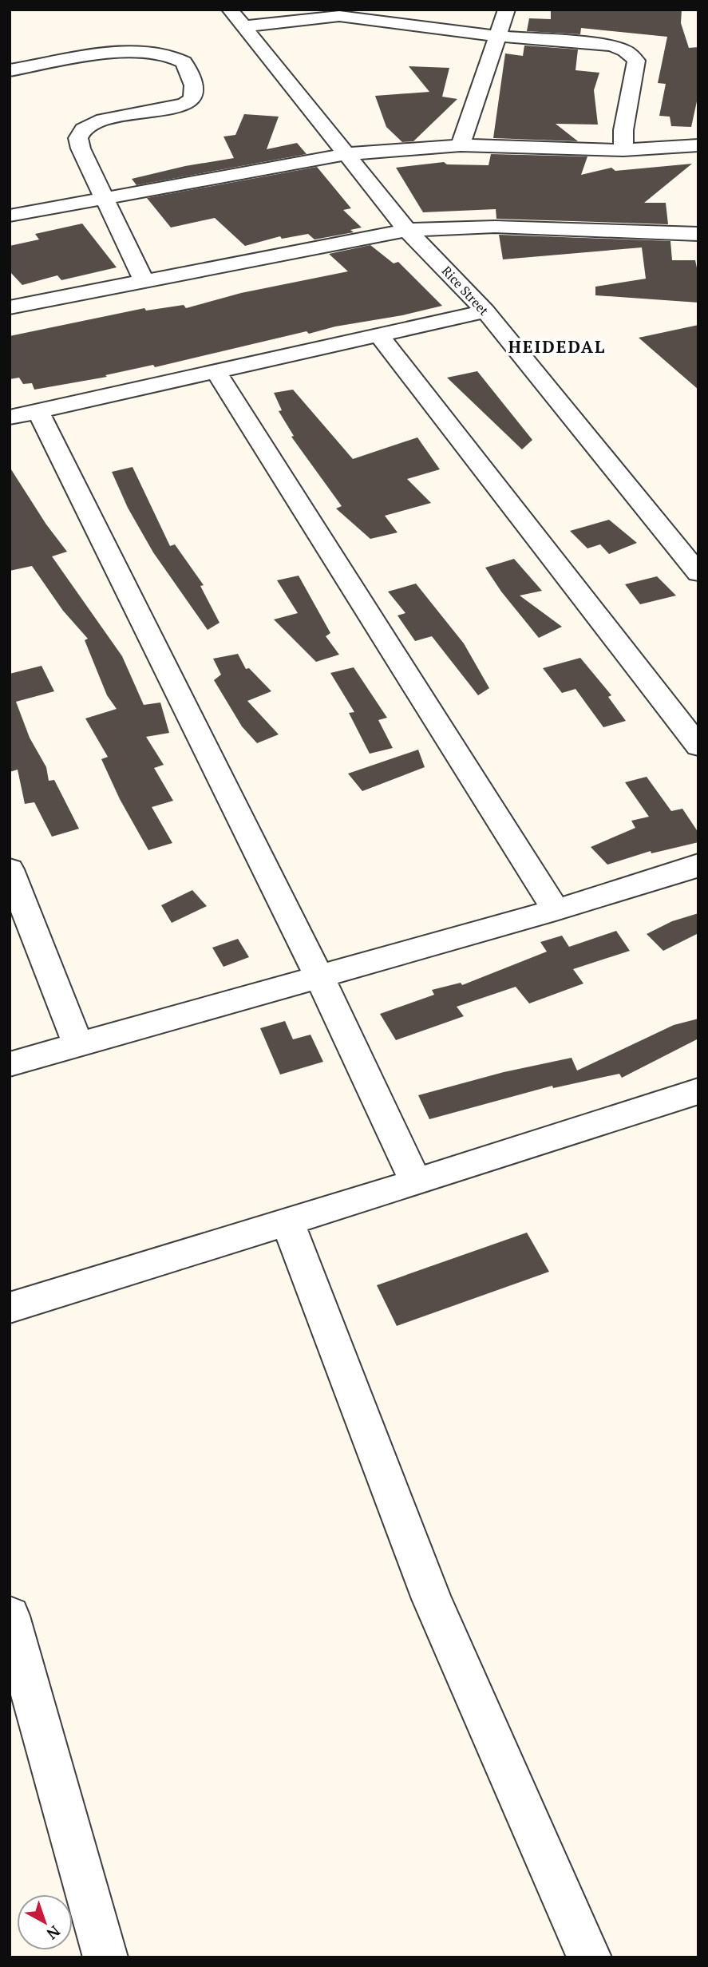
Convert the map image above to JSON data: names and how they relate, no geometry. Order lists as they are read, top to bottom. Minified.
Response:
{"streets":{"street":["Rice Street"]},"districts":["HEIDEDAL"],"north":"bottom right"}
